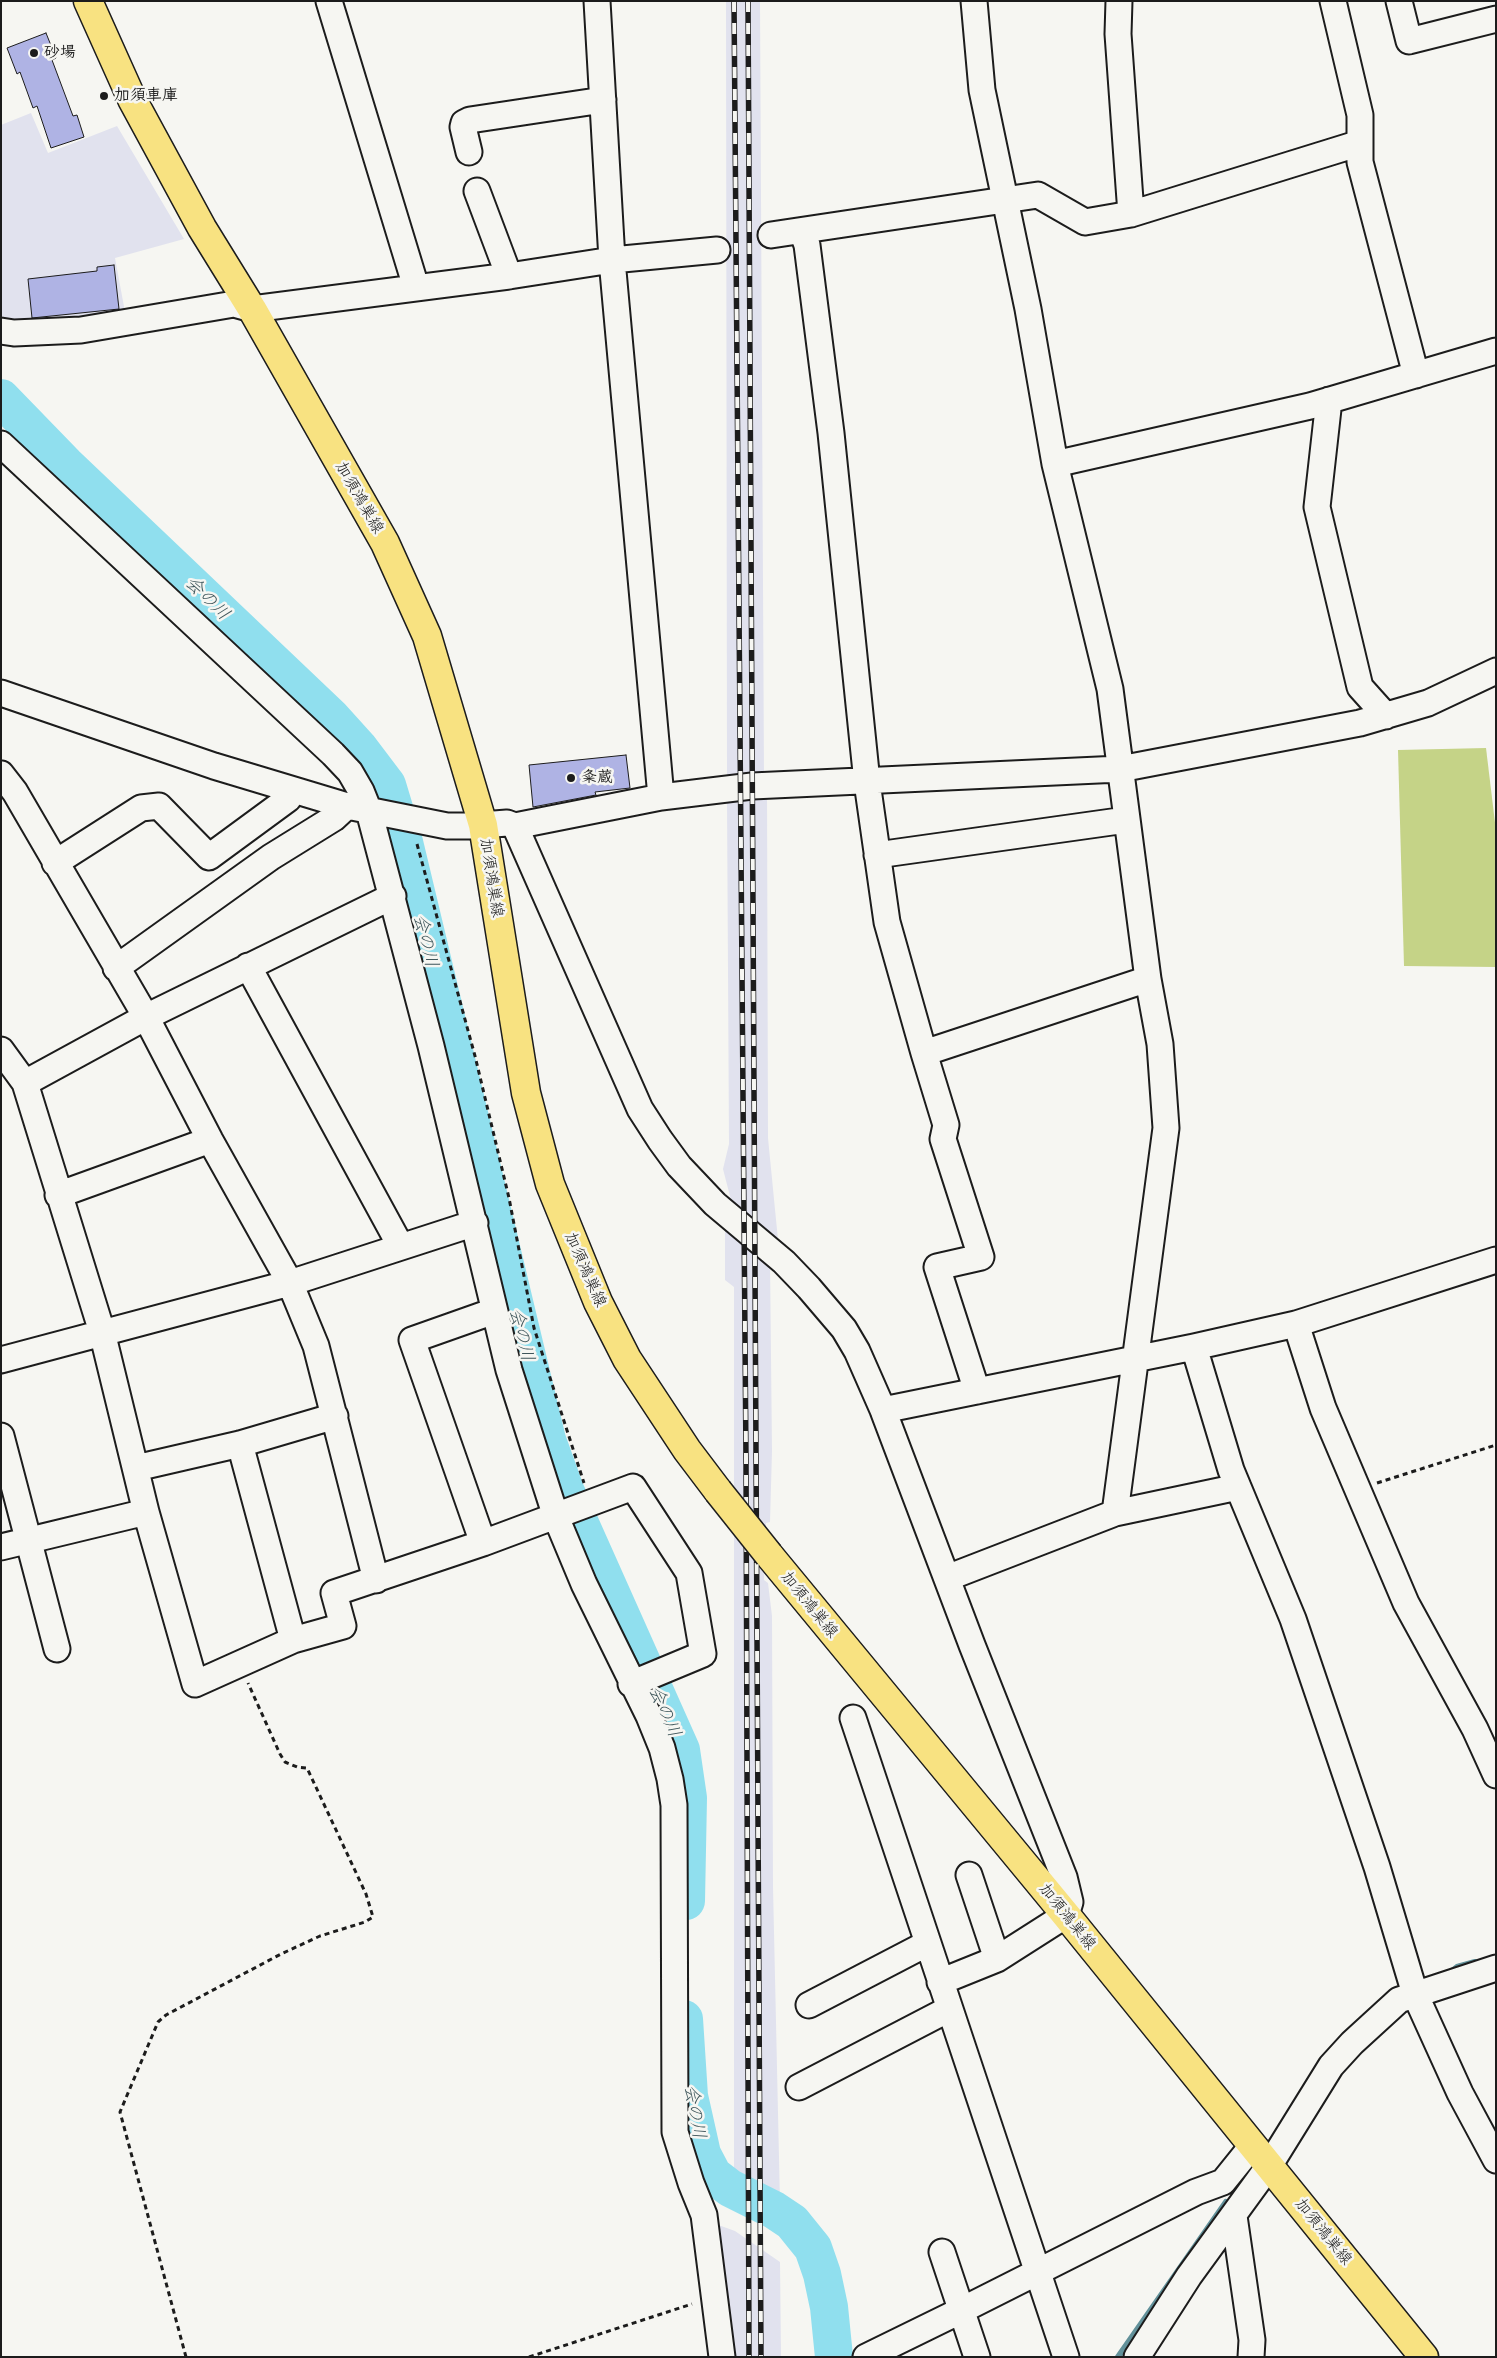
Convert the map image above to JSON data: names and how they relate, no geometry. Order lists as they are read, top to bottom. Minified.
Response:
{"streets":{"main road":["加須鴻巣線"]},"water":["会の川"],"places":["砂場","加須車庫","粂蔵"]}
